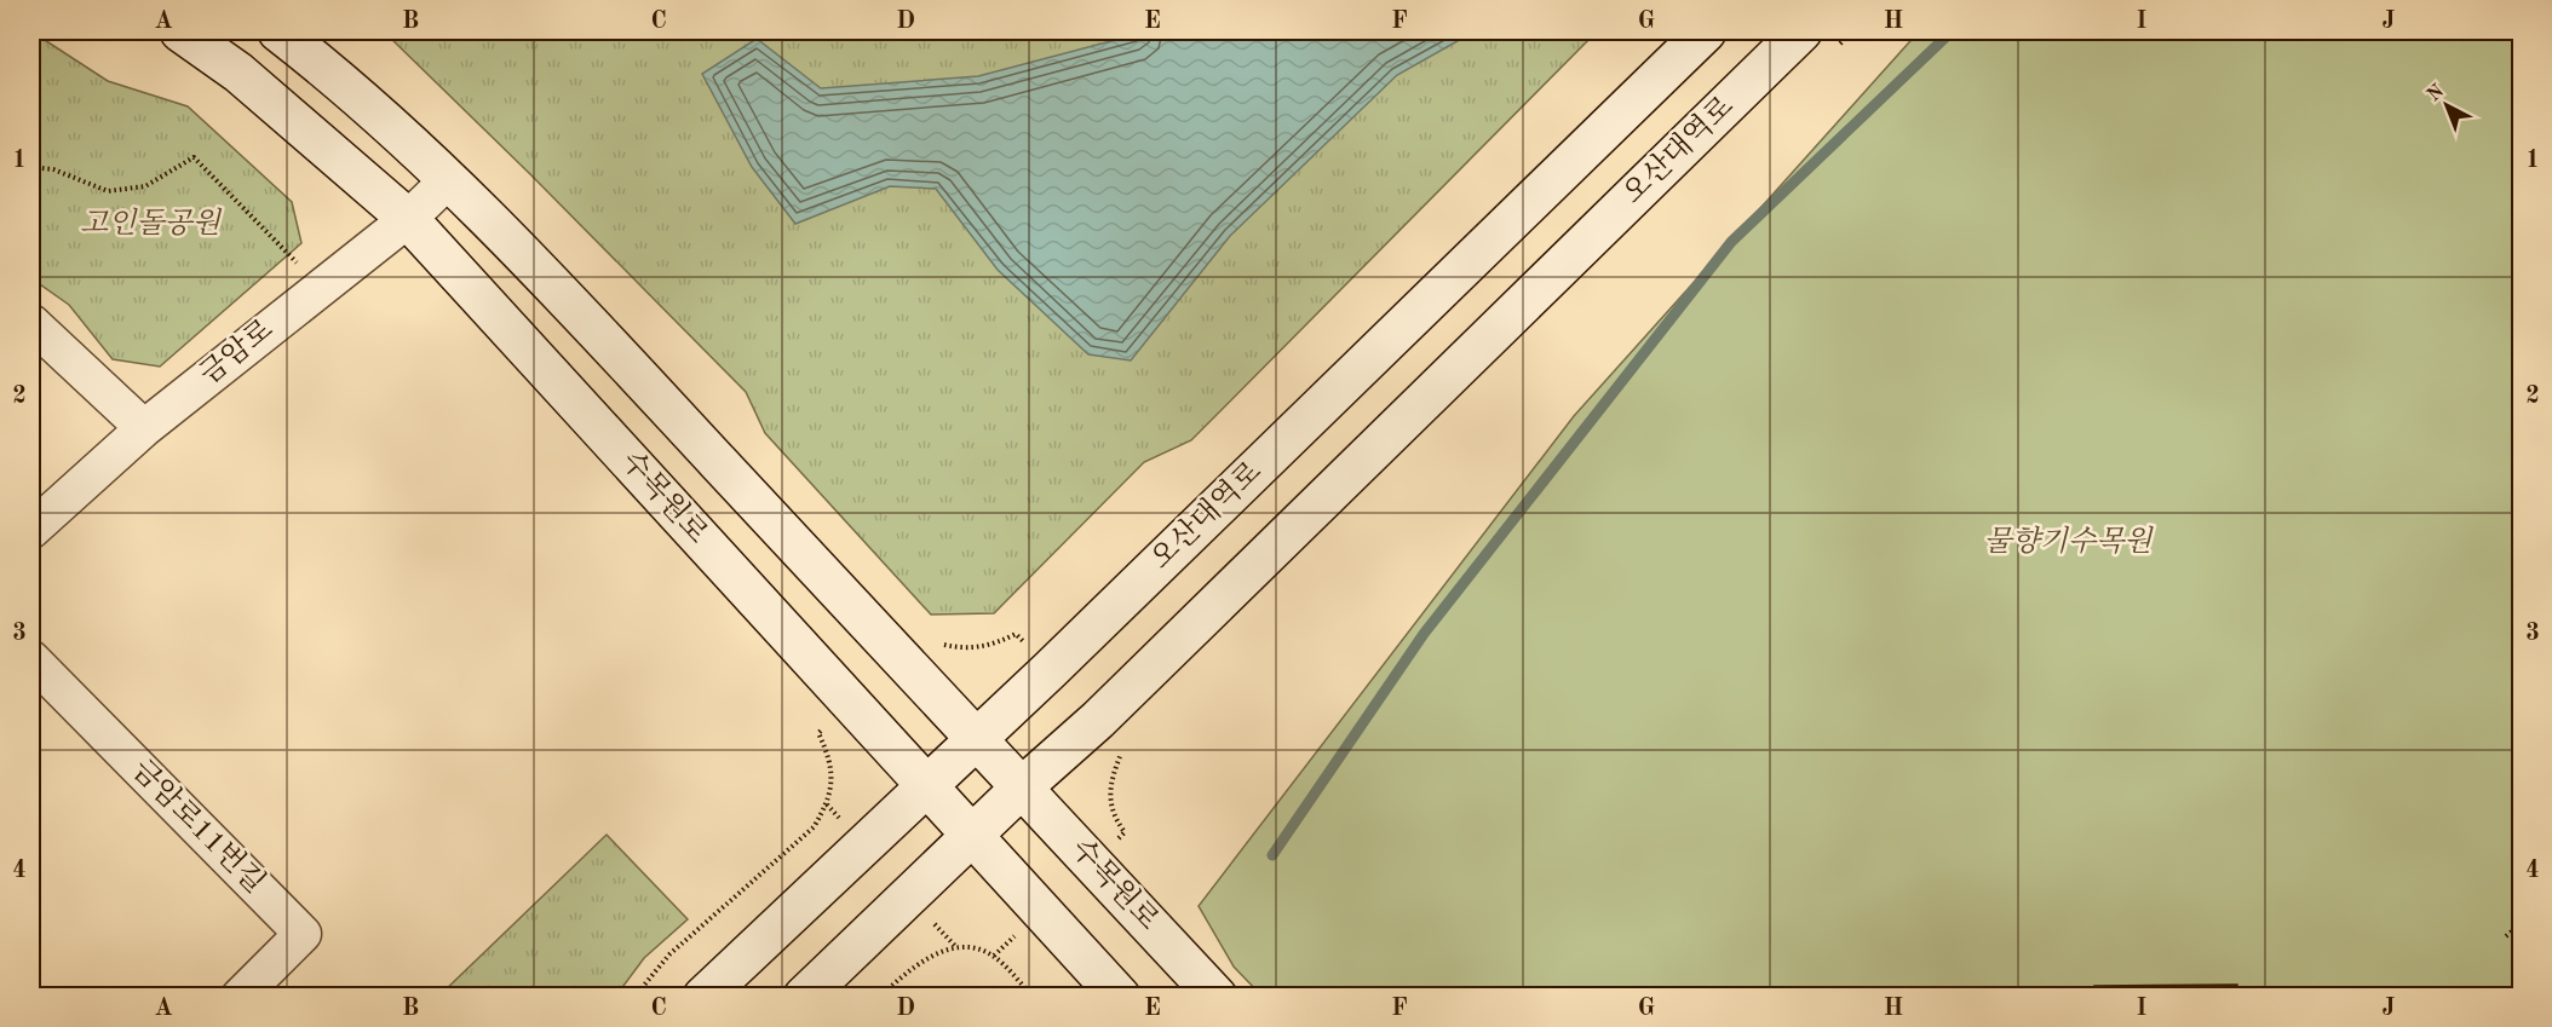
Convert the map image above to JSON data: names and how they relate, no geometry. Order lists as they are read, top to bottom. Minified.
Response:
{"streets":{"main road":["오산대역로","수목원로"],"street":["금암로","금암로11번길"]},"crossings":[["오산대역로","수목원로"],["금암로","수목원로"]],"parks":["고인돌공원","물향기수목원"],"north":"top left","grid":{"columns":["A","B","C","D","E","F","G","H","I","J"],"rows":["1","2","3","4"]}}
